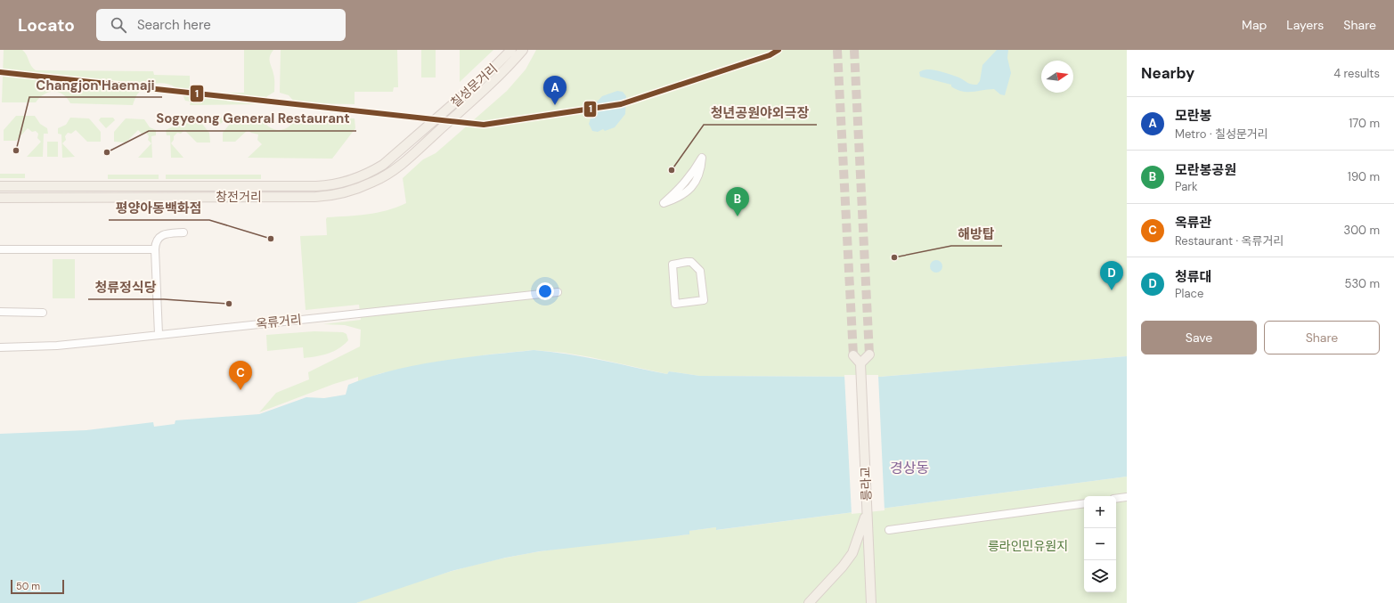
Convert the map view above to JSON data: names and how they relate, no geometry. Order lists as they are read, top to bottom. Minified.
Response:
{"streets":{"main road":["칠성문거리","창전거리","릉라교"],"street":["옥류거리"]},"crossings":[["칠성문거리","창전거리"]],"districts":["경상동"],"parks":["릉라인민유원지"],"places":["Changjon Haemaji","Sogyeong General Restaurant","청년공원야외극장","평양아동백화점","해방탑","청류정식당"],"lines":["transit line 1"],"scale_bar":"50 m","north":"right","page":{"header":"Locato","search":"Search here","nav":["Map","Layers","Share"],"heading":["Nearby","4 results"],"pins":["A","B","D","C"],"list":[{"mark":"A","name":"모란봉","note":"Metro · 칠성문거리","value":"170 m"},{"mark":"B","name":"모란봉공원","note":"Park","value":"190 m"},{"mark":"C","name":"옥류관","note":"Restaurant · 옥류거리","value":"300 m"},{"mark":"D","name":"청류대","note":"Place","value":"530 m"}],"buttons":["Save","Share"],"map_buttons":["+","−"],"scale":"50 m"}}
